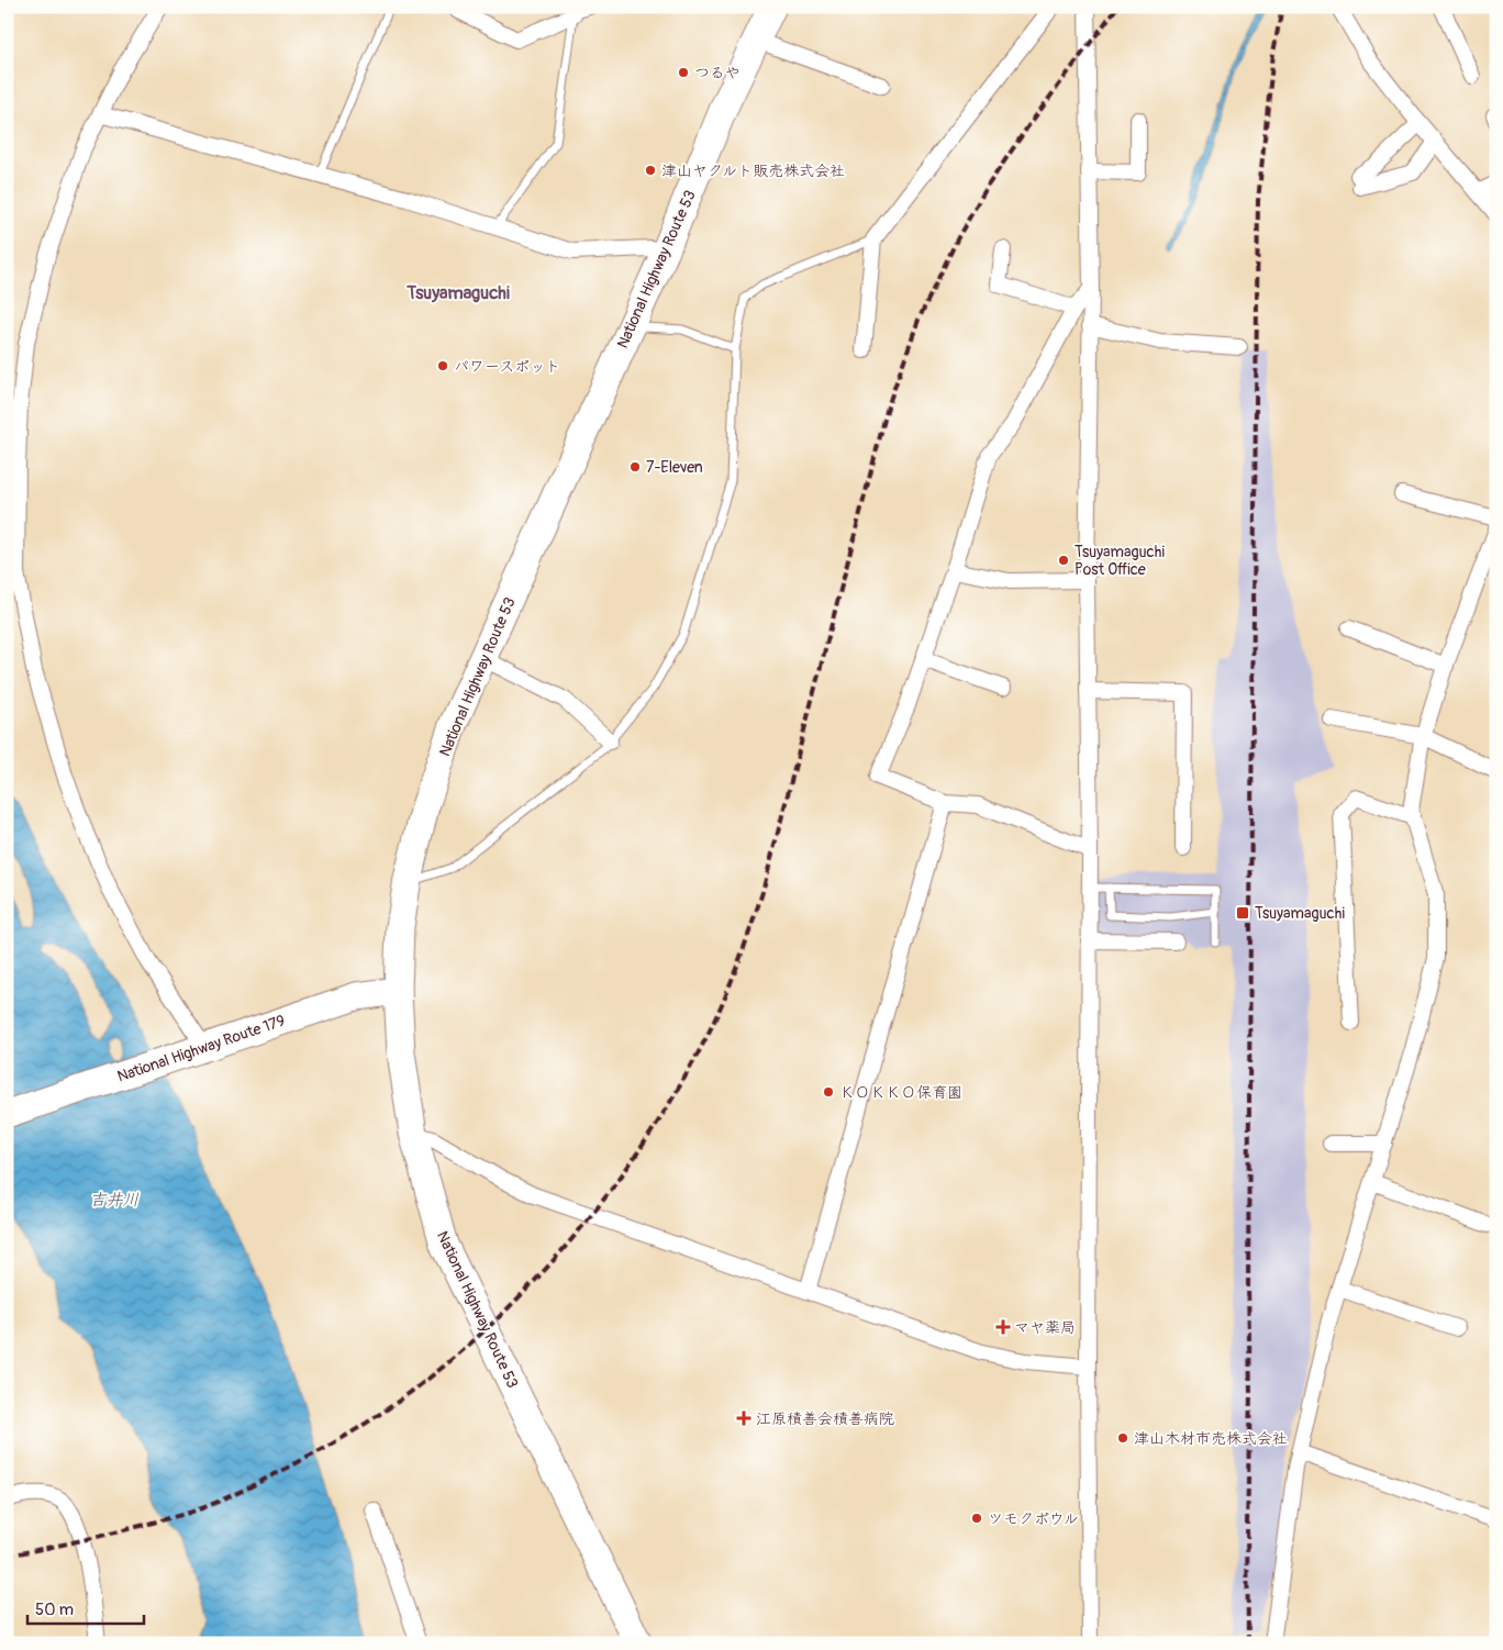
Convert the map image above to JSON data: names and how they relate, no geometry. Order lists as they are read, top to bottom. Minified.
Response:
{"streets":{"highway":["National Highway Route 53","National Highway Route 179"]},"crossings":[["National Highway Route 53","National Highway Route 179"]],"districts":["Tsuyamaguchi"],"water":["吉井川"],"places":{"other":["つるや","津山ヤクルト販売株式会社","パワースポット","7-Eleven","Tsuyamaguchi Post Office","ＫＯＫＫＯ保育園","津山木材市売株式会社","ツモクボウル"],"transit":["Tsuyamaguchi"],"health":["マヤ薬局","江原積善会積善病院"]},"scale_bar":"50 m"}
